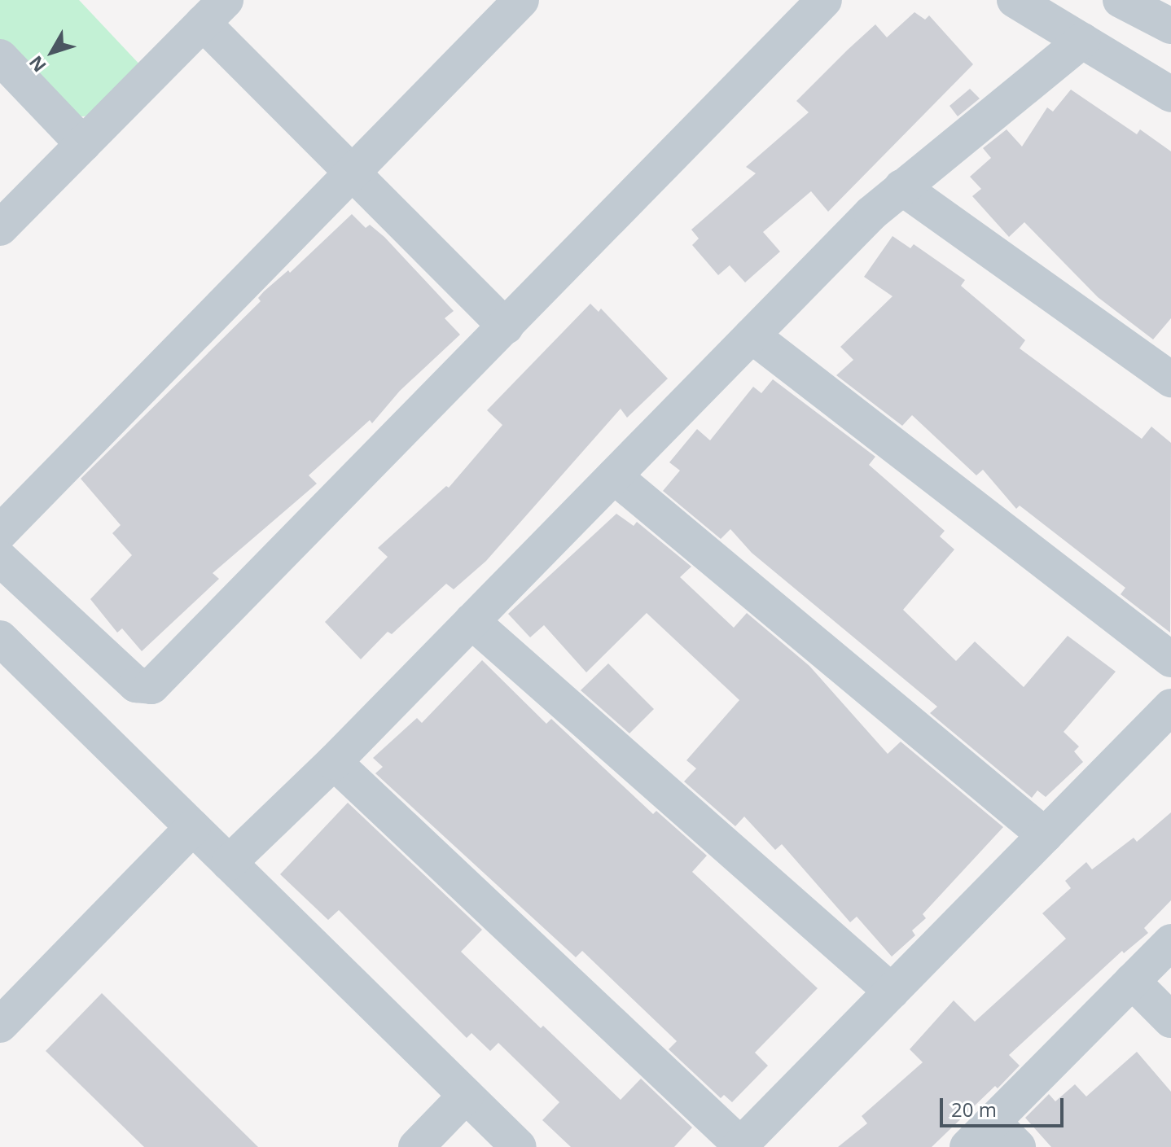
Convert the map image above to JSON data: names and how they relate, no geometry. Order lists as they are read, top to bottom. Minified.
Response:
{"scale_bar":"20 m","north":"bottom left"}
